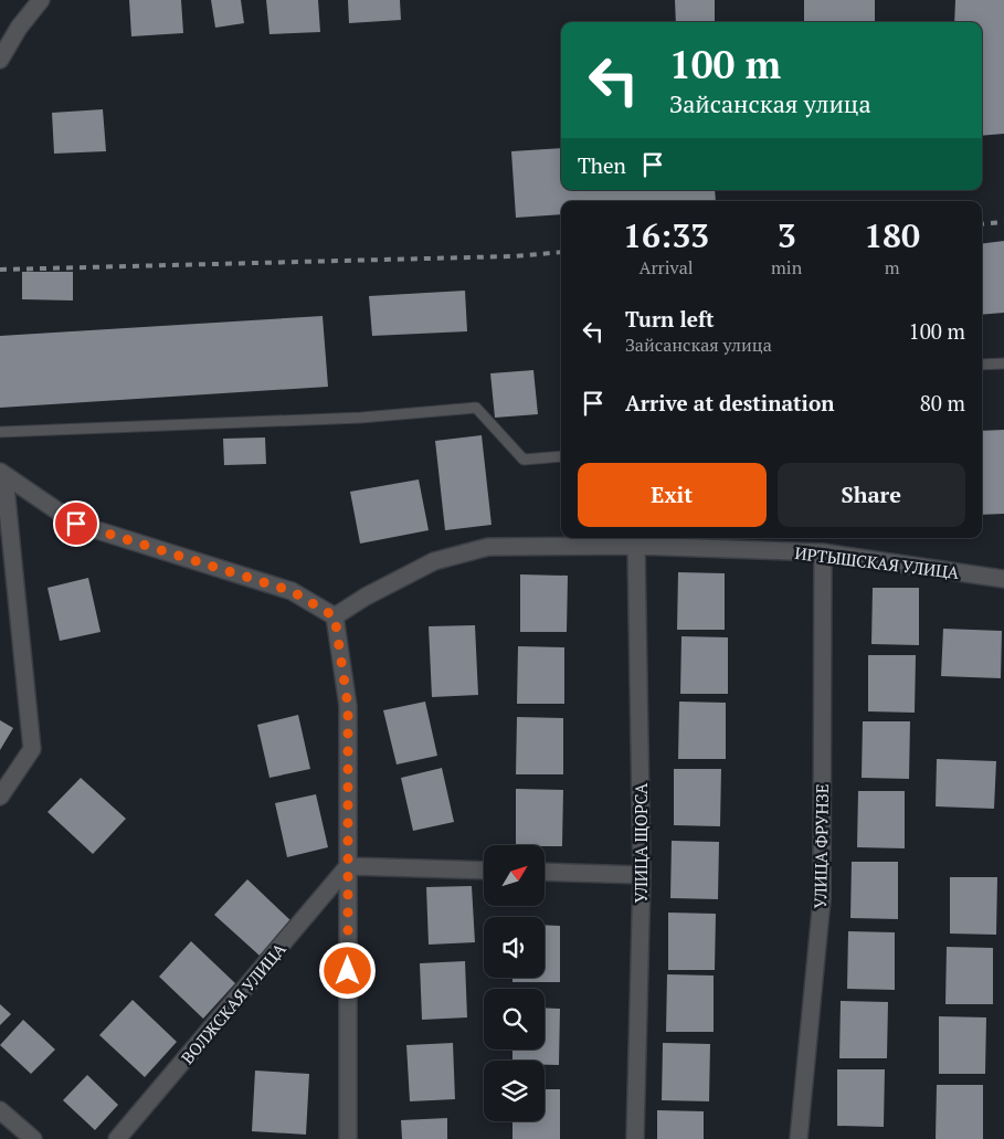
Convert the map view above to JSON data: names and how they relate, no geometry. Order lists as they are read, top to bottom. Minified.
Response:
{"streets":{"street":["ИРТЫШСКАЯ УЛИЦА","УЛИЦА ЩОРСА","УЛИЦА ФРУНЗЕ","ВОЛЖСКАЯ УЛИЦА"]},"crossings":[["ИРТЫШСКАЯ УЛИЦА","УЛИЦА ЩОРСА"],["ИРТЫШСКАЯ УЛИЦА","УЛИЦА ФРУНЗЕ"]],"north":"top right","page":{"turn":["100 m","Зайсанская улица"],"then":"Then","eta":["16:33","Arrival","3","min","180","m"],"list":[{"name":"Turn left","note":"Зайсанская улица","value":"100 m"},{"name":"Arrive at destination","value":"80 m"}],"buttons":["Exit","Share"]}}
